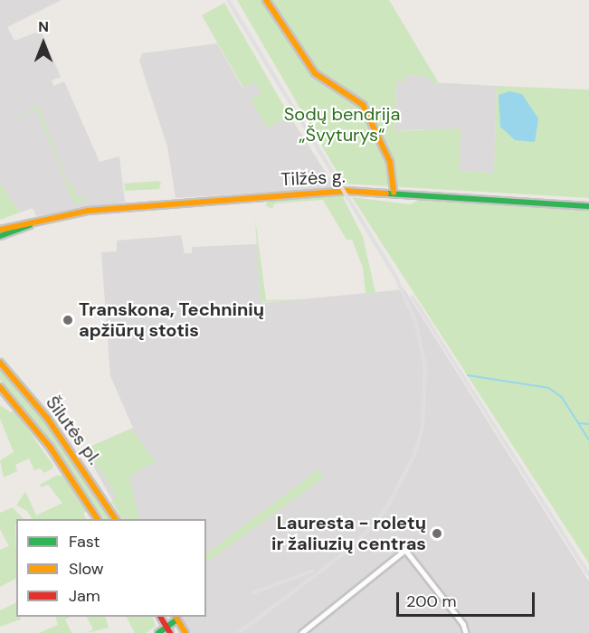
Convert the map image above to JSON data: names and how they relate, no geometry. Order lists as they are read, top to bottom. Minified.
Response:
{"streets":{"main road":["Tilžės g.","Šilutės pl."]},"parks":["Sodų bendrija „Švyturys“"],"places":["Transkona, Techninių apžiūrų stotis","Lauresta - roletų ir žaliuzių centras"],"legend":["Fast","Slow","Jam"],"scale_bar":"200 m","north":"top"}
